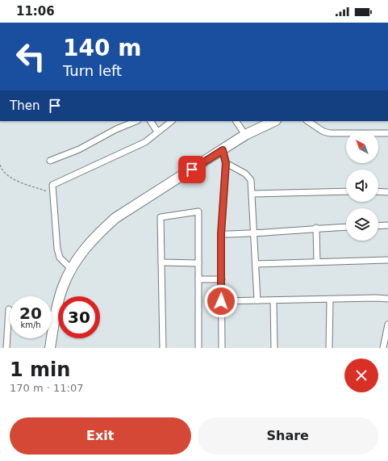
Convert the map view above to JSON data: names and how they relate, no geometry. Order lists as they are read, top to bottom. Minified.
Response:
{"north":"top left","page":{"status":"11:06","turn":["140 m","Turn left"],"then":"Then","speed":"20 km/h","limit":"30","heading":["1 min","170 m · 11:07"],"buttons":["Exit","Share"]}}
